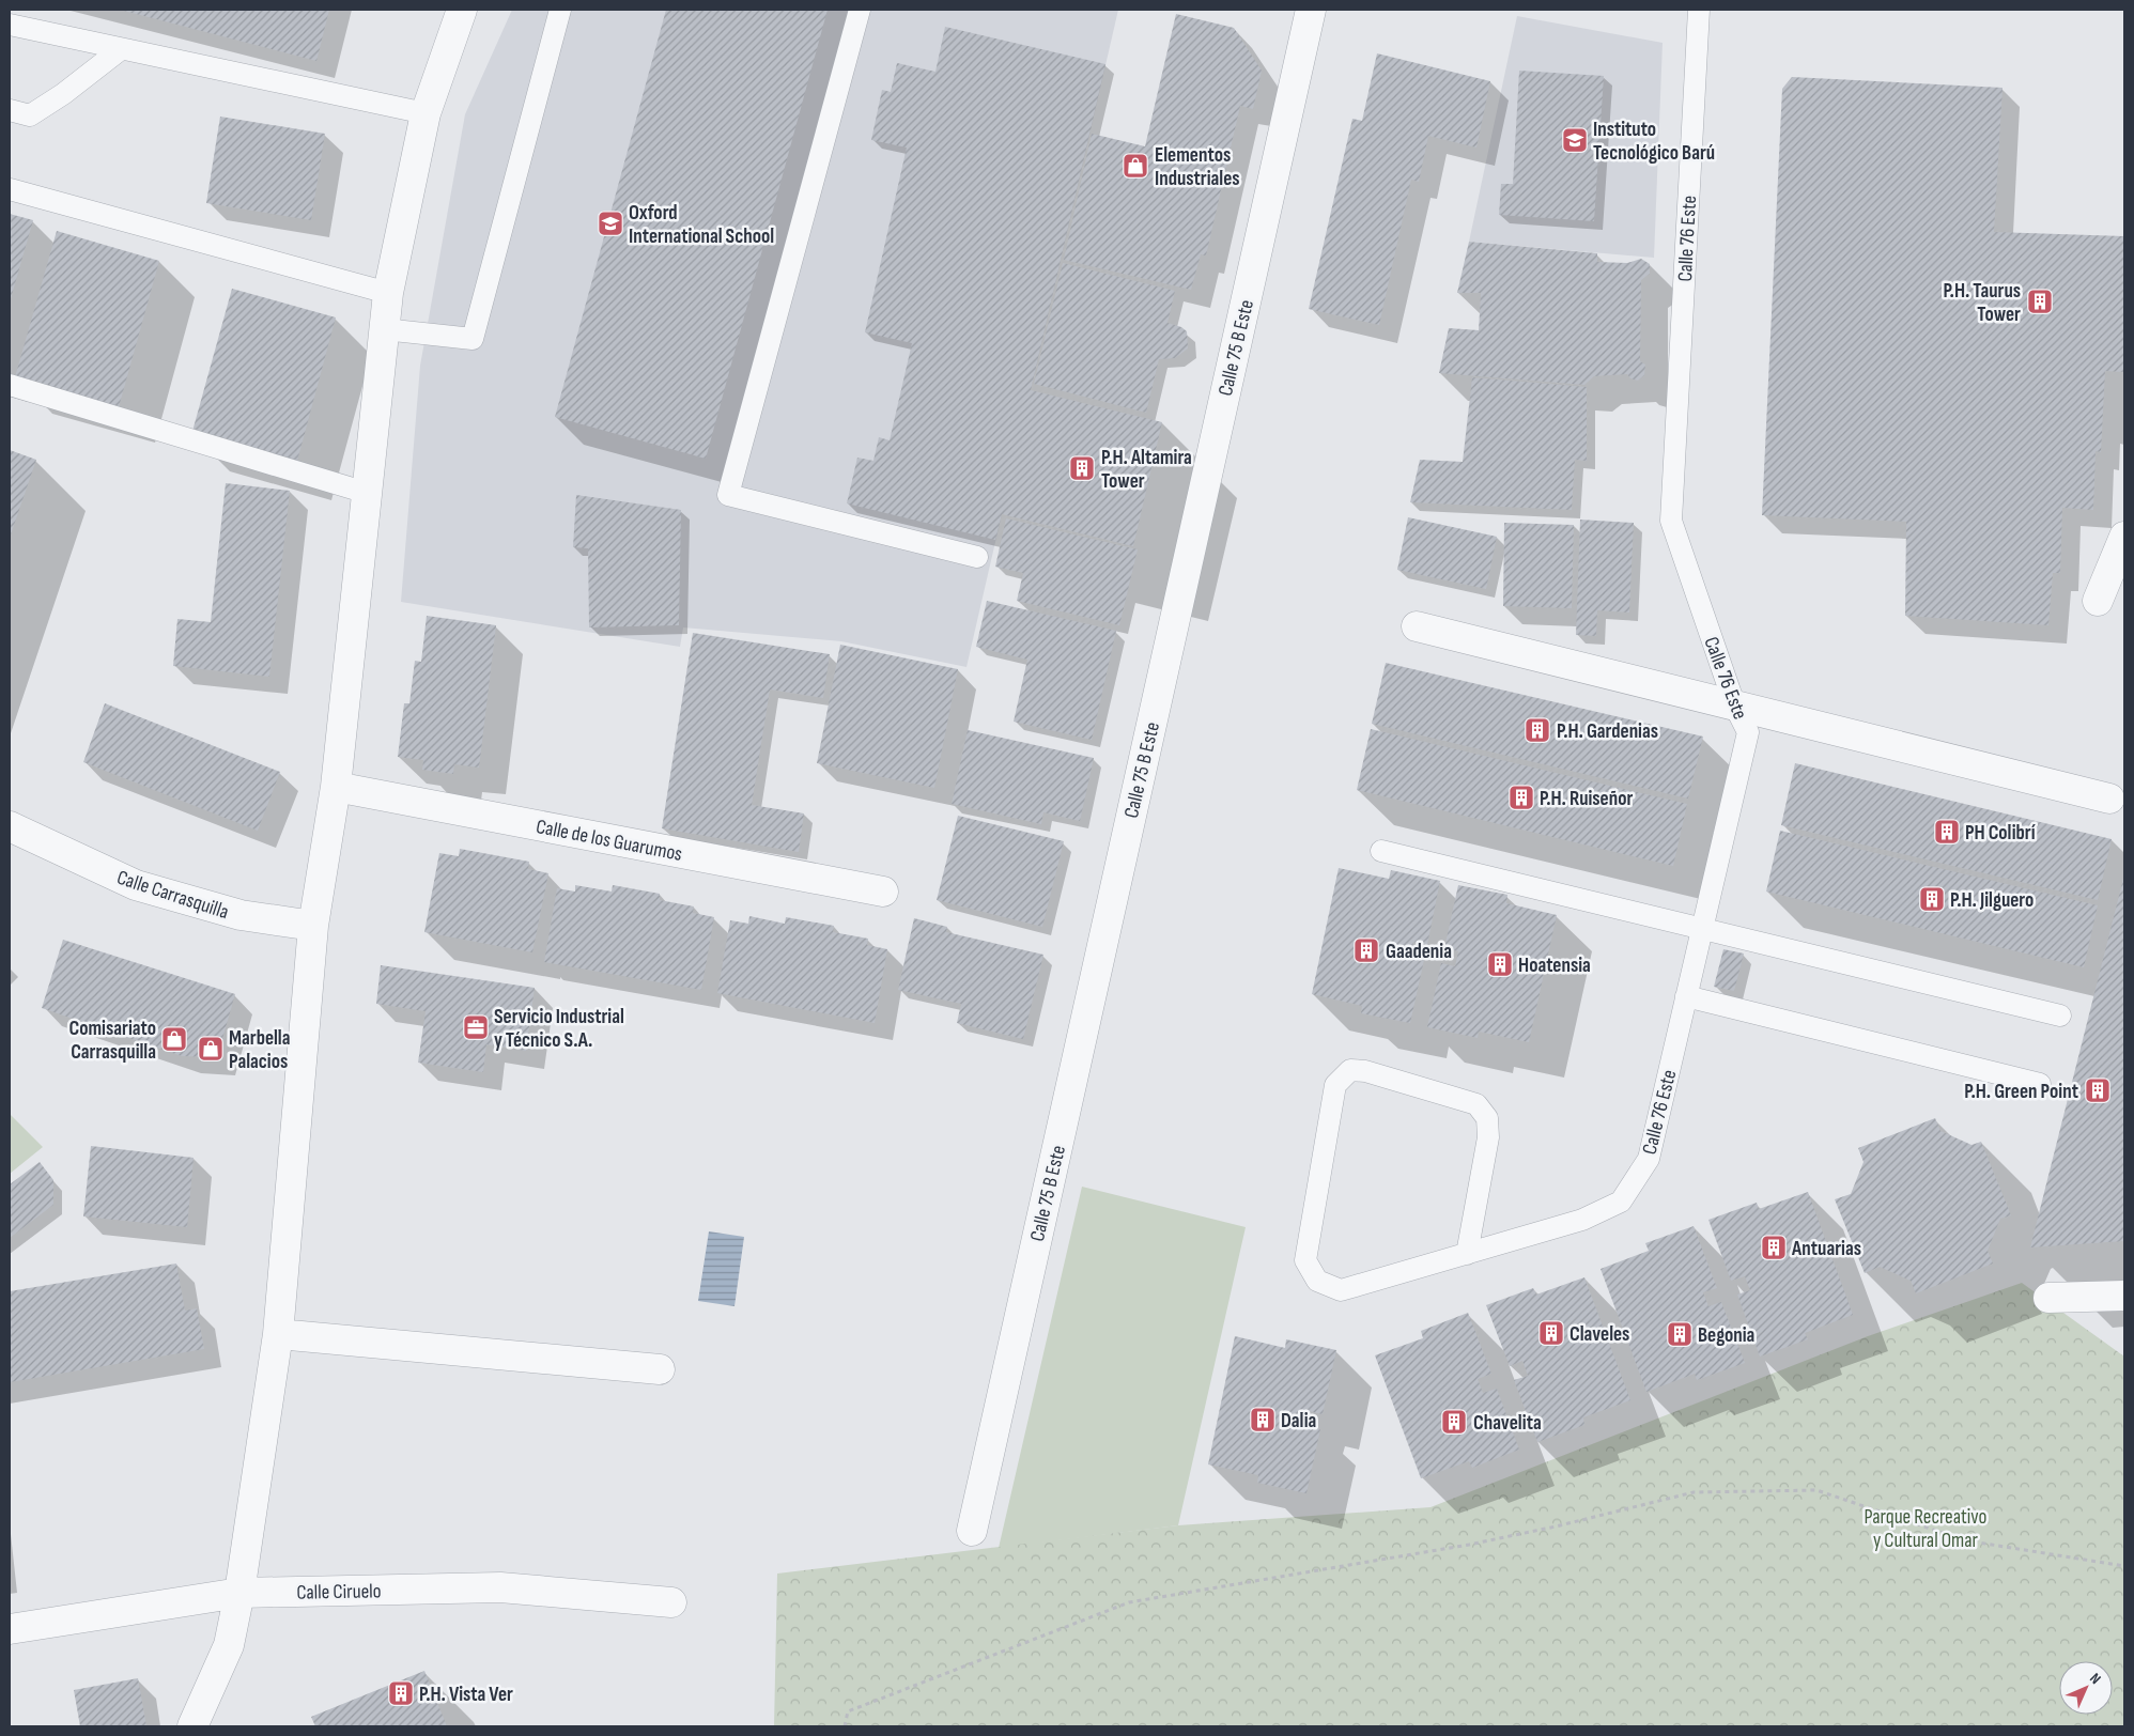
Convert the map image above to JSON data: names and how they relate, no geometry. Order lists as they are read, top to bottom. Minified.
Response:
{"streets":{"street":["Calle 75 B Este","Calle de los Guarumos","Calle Carrasquilla","Calle Ciruelo"],"lane":["Calle 76 Este"]},"parks":["Parque Recreativo y Cultural Omar"],"places":{"school or university":["Instituto Tecnológico Barú","Oxford International School"],"shop":["Elementos Industriales","Comisariato Carrasquilla","Marbella Palacios"],"building":["P.H. Taurus Tower","P.H. Altamira Tower","P.H. Gardenias","P.H. Ruiseñor","PH Colibrí","P.H. Jilguero","Gaadenia","Hoatensia","P.H. Green Point","Antuarias","Claveles","Begonia","Dalia","Chavelita","P.H. Vista Ver"],"office":["Servicio Industrial y Técnico S.A."]},"north":"top right"}
